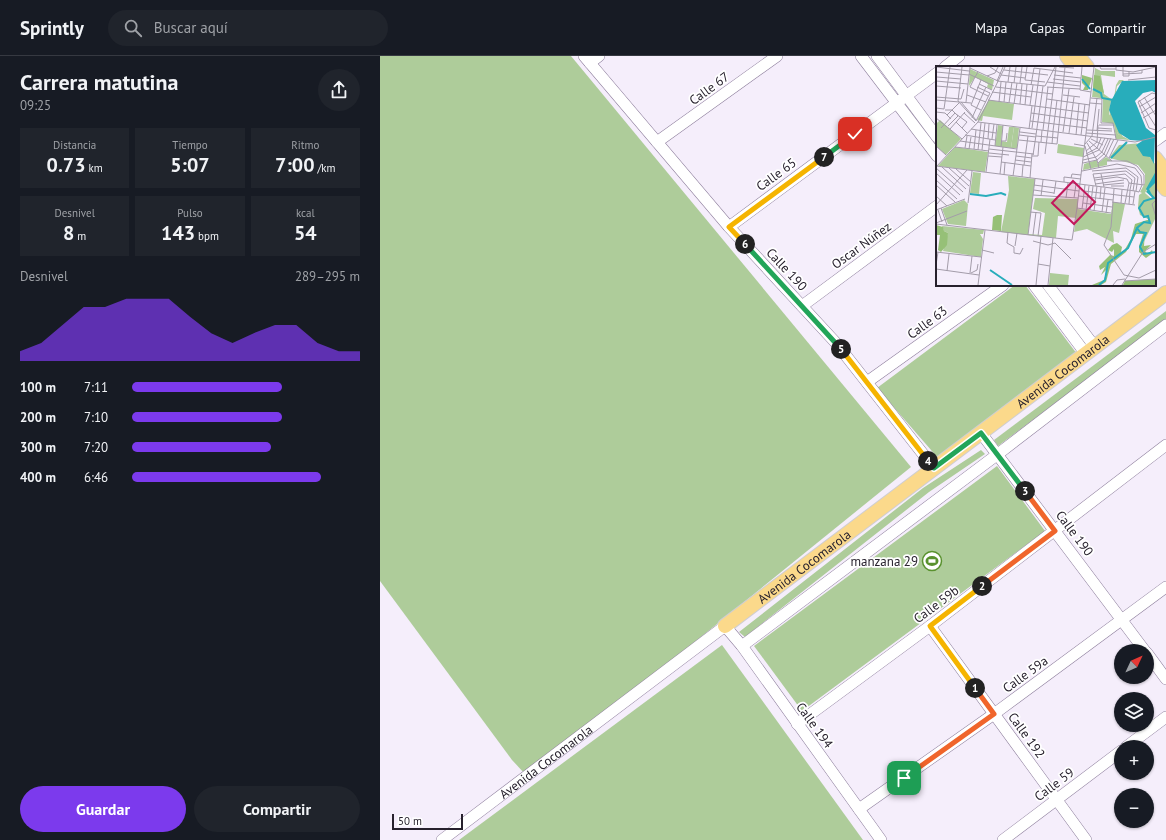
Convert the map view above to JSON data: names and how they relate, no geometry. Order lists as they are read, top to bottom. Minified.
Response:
{"streets":{"main road":["Avenida Cocomarola"],"street":["Calle 67","Calle 65","Oscar Núñez","Calle 190","Calle 63","Calle 59b","Calle 59a","Calle 194","Calle 192","Calle 59"]},"crossings":[["Calle 67","Calle 190"],["Calle 65","Calle 190"],["Oscar Núñez","Calle 190"],["Calle 190","Calle 63"],["Calle 190","Avenida Cocomarola"],["Calle 190","Calle 59b"],["Calle 190","Calle 59a"],["Avenida Cocomarola","Calle 194"],["Calle 59b","Calle 194"],["Calle 59b","Calle 192"],["Calle 59a","Calle 194"],["Calle 59a","Calle 192"],["Calle 192","Calle 59"]],"places":{"sports":["manzana 29"]},"scale_bar":"50 m","north":"top right","page":{"header":"Sprintly","search":"Buscar aquí","nav":["Mapa","Capas","Compartir"],"heading":["Carrera matutina","09:25"],"stats":[["Distancia","0.73 km"],["Tiempo","5:07"],["Ritmo","7:00 /km"],["Desnivel","8 m"],["Pulso","143 bpm"],["kcal","54"]],"pins":["7","6","5","4","3","2","1"],"chart":["Desnivel","289–295 m"],"list":[{"name":"100 m","note":"7:11"},{"name":"200 m","note":"7:10"},{"name":"300 m","note":"7:20"},{"name":"400 m","note":"6:46"}],"map_buttons":["+","−"],"buttons":["Guardar","Compartir"],"scale":"50 m"}}
